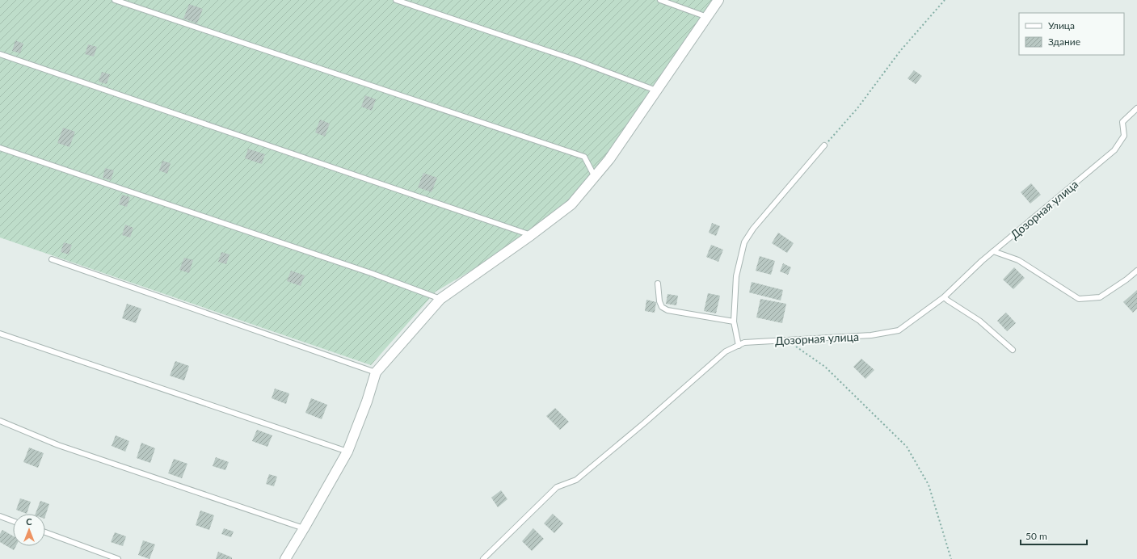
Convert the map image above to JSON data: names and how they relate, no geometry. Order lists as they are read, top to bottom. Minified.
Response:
{"streets":{"lane":["Дозорная улица"]},"legend":["Улица","Здание"],"scale_bar":"50 m","north":"top"}
